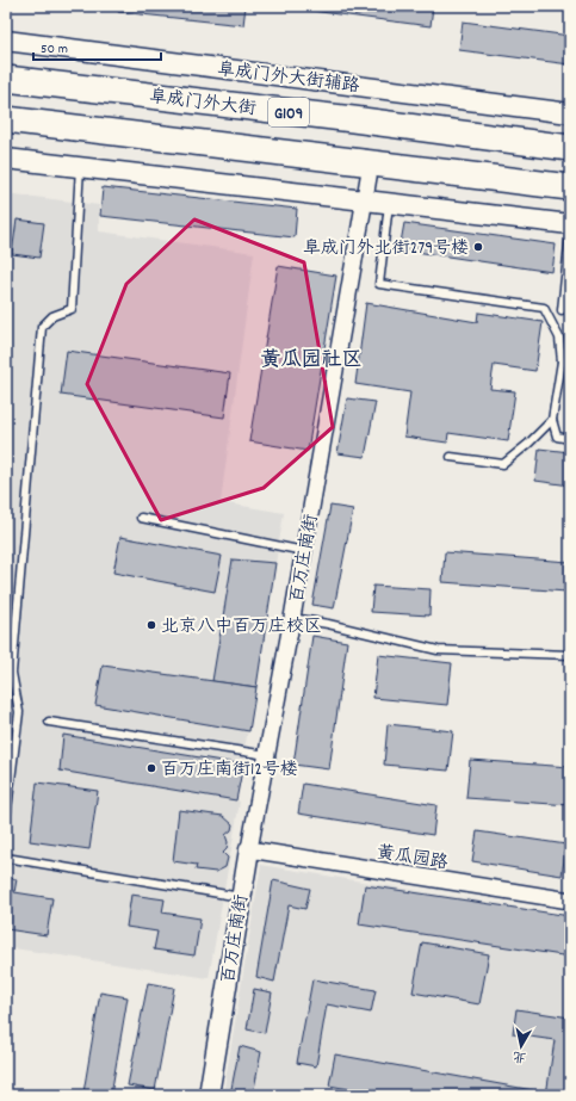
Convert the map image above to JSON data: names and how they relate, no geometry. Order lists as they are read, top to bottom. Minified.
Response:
{"streets":{"highway":["阜成门外大街","G109"],"street":["阜成门外大街辅路","百万庄南街","黄瓜园路"]},"crossings":[["G109","百万庄南街"],["百万庄南街","黄瓜园路"]],"districts":["黄瓜园社区"],"places":["阜成门外北街279号楼","北京八中百万庄校区","百万庄南街12号楼"],"scale_bar":"50 m","north":"bottom"}
